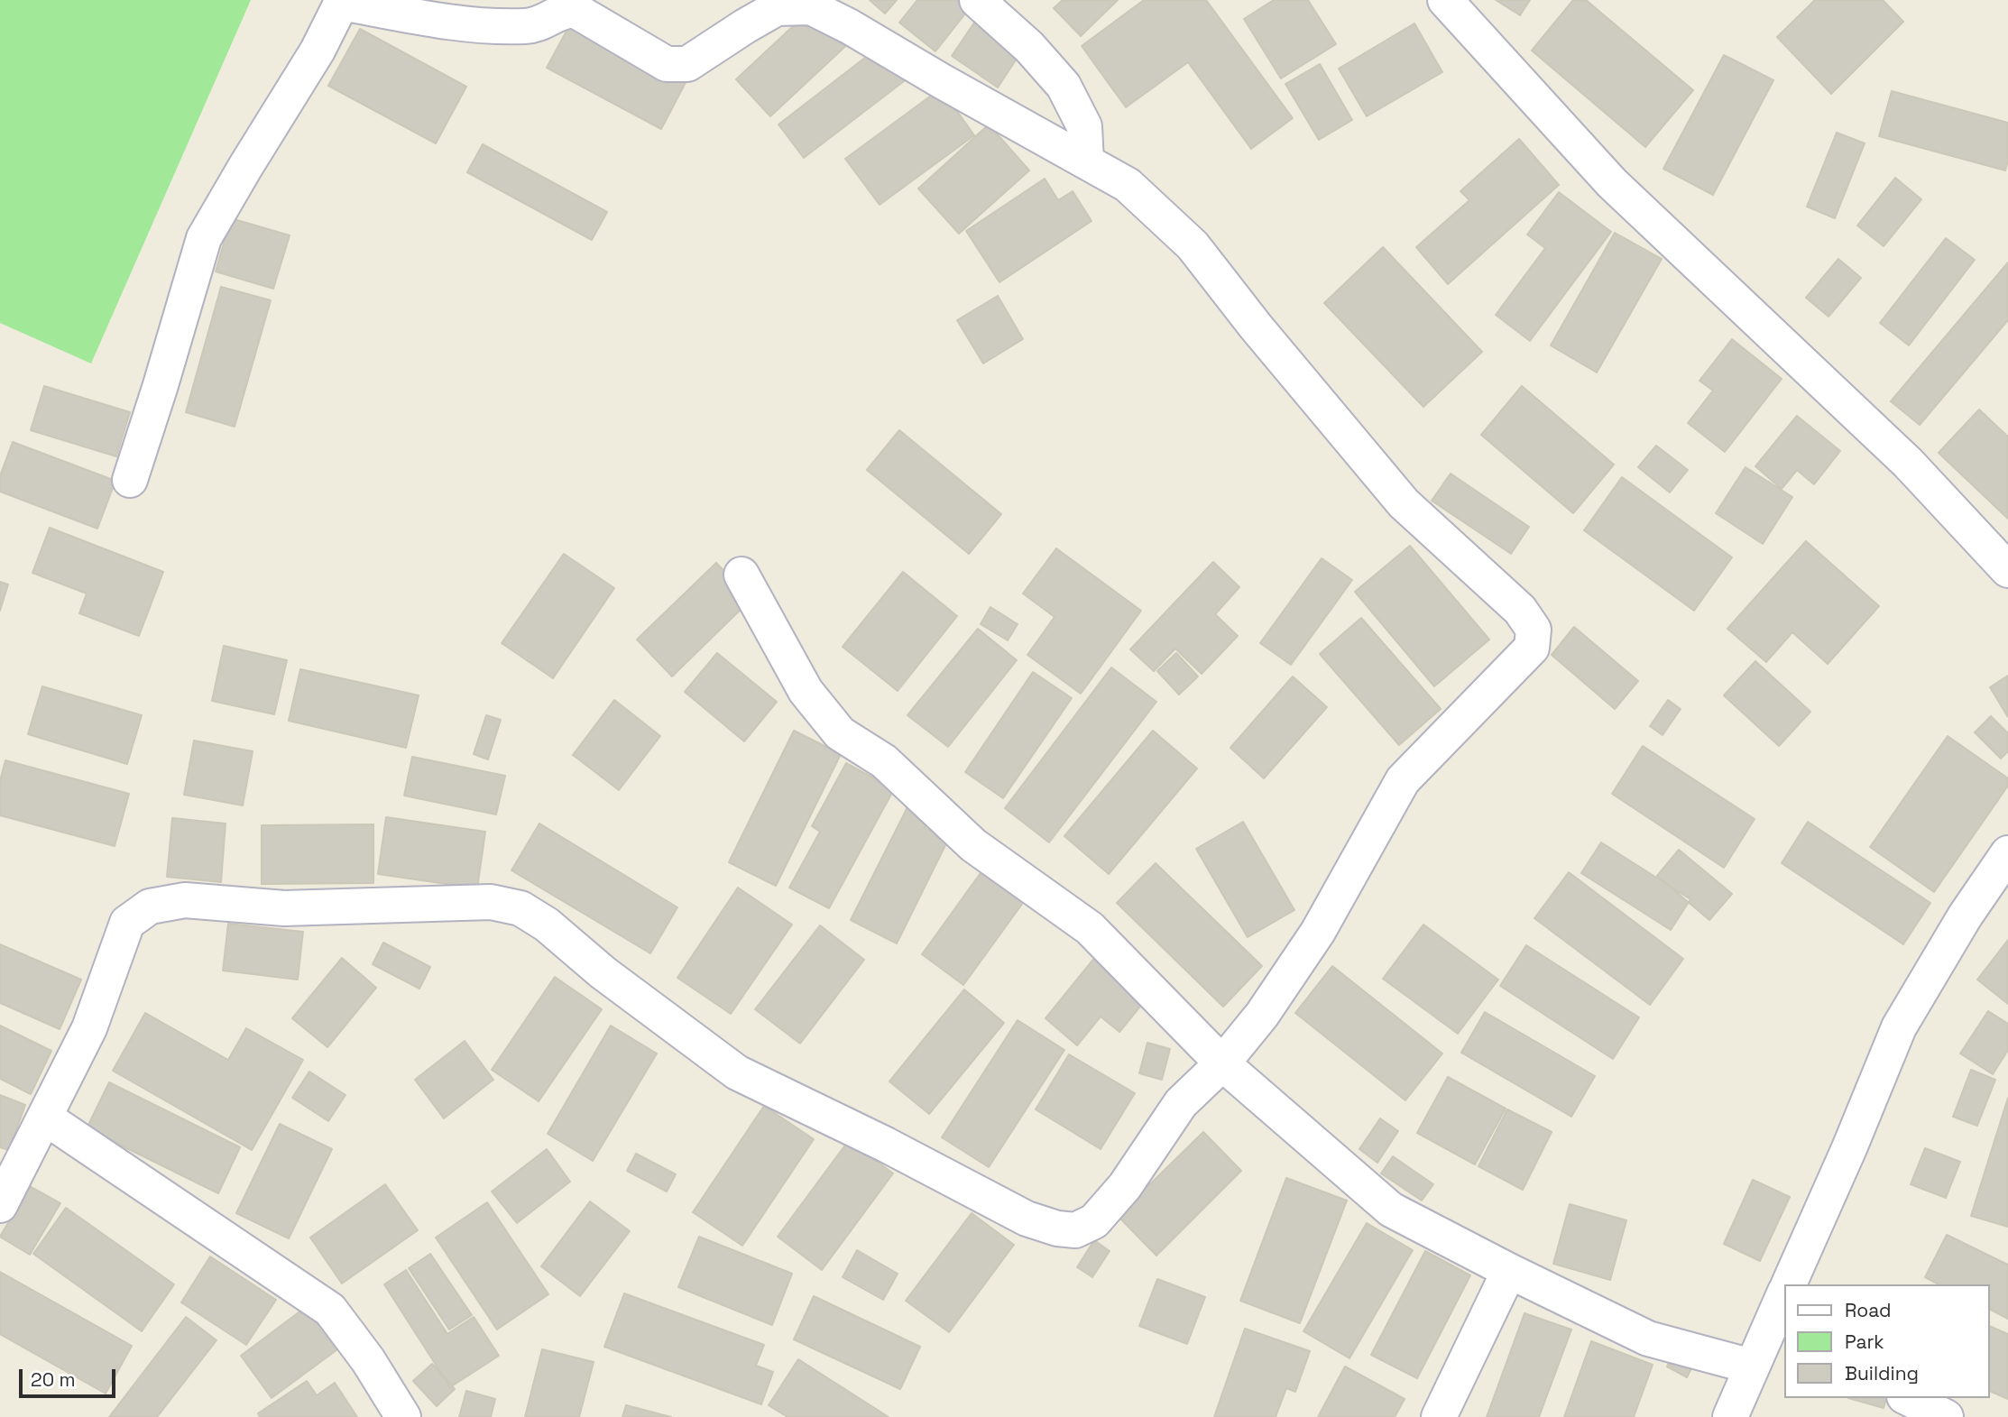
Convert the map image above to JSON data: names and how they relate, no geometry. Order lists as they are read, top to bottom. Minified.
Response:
{"legend":["Road","Park","Building"],"scale_bar":"20 m"}
